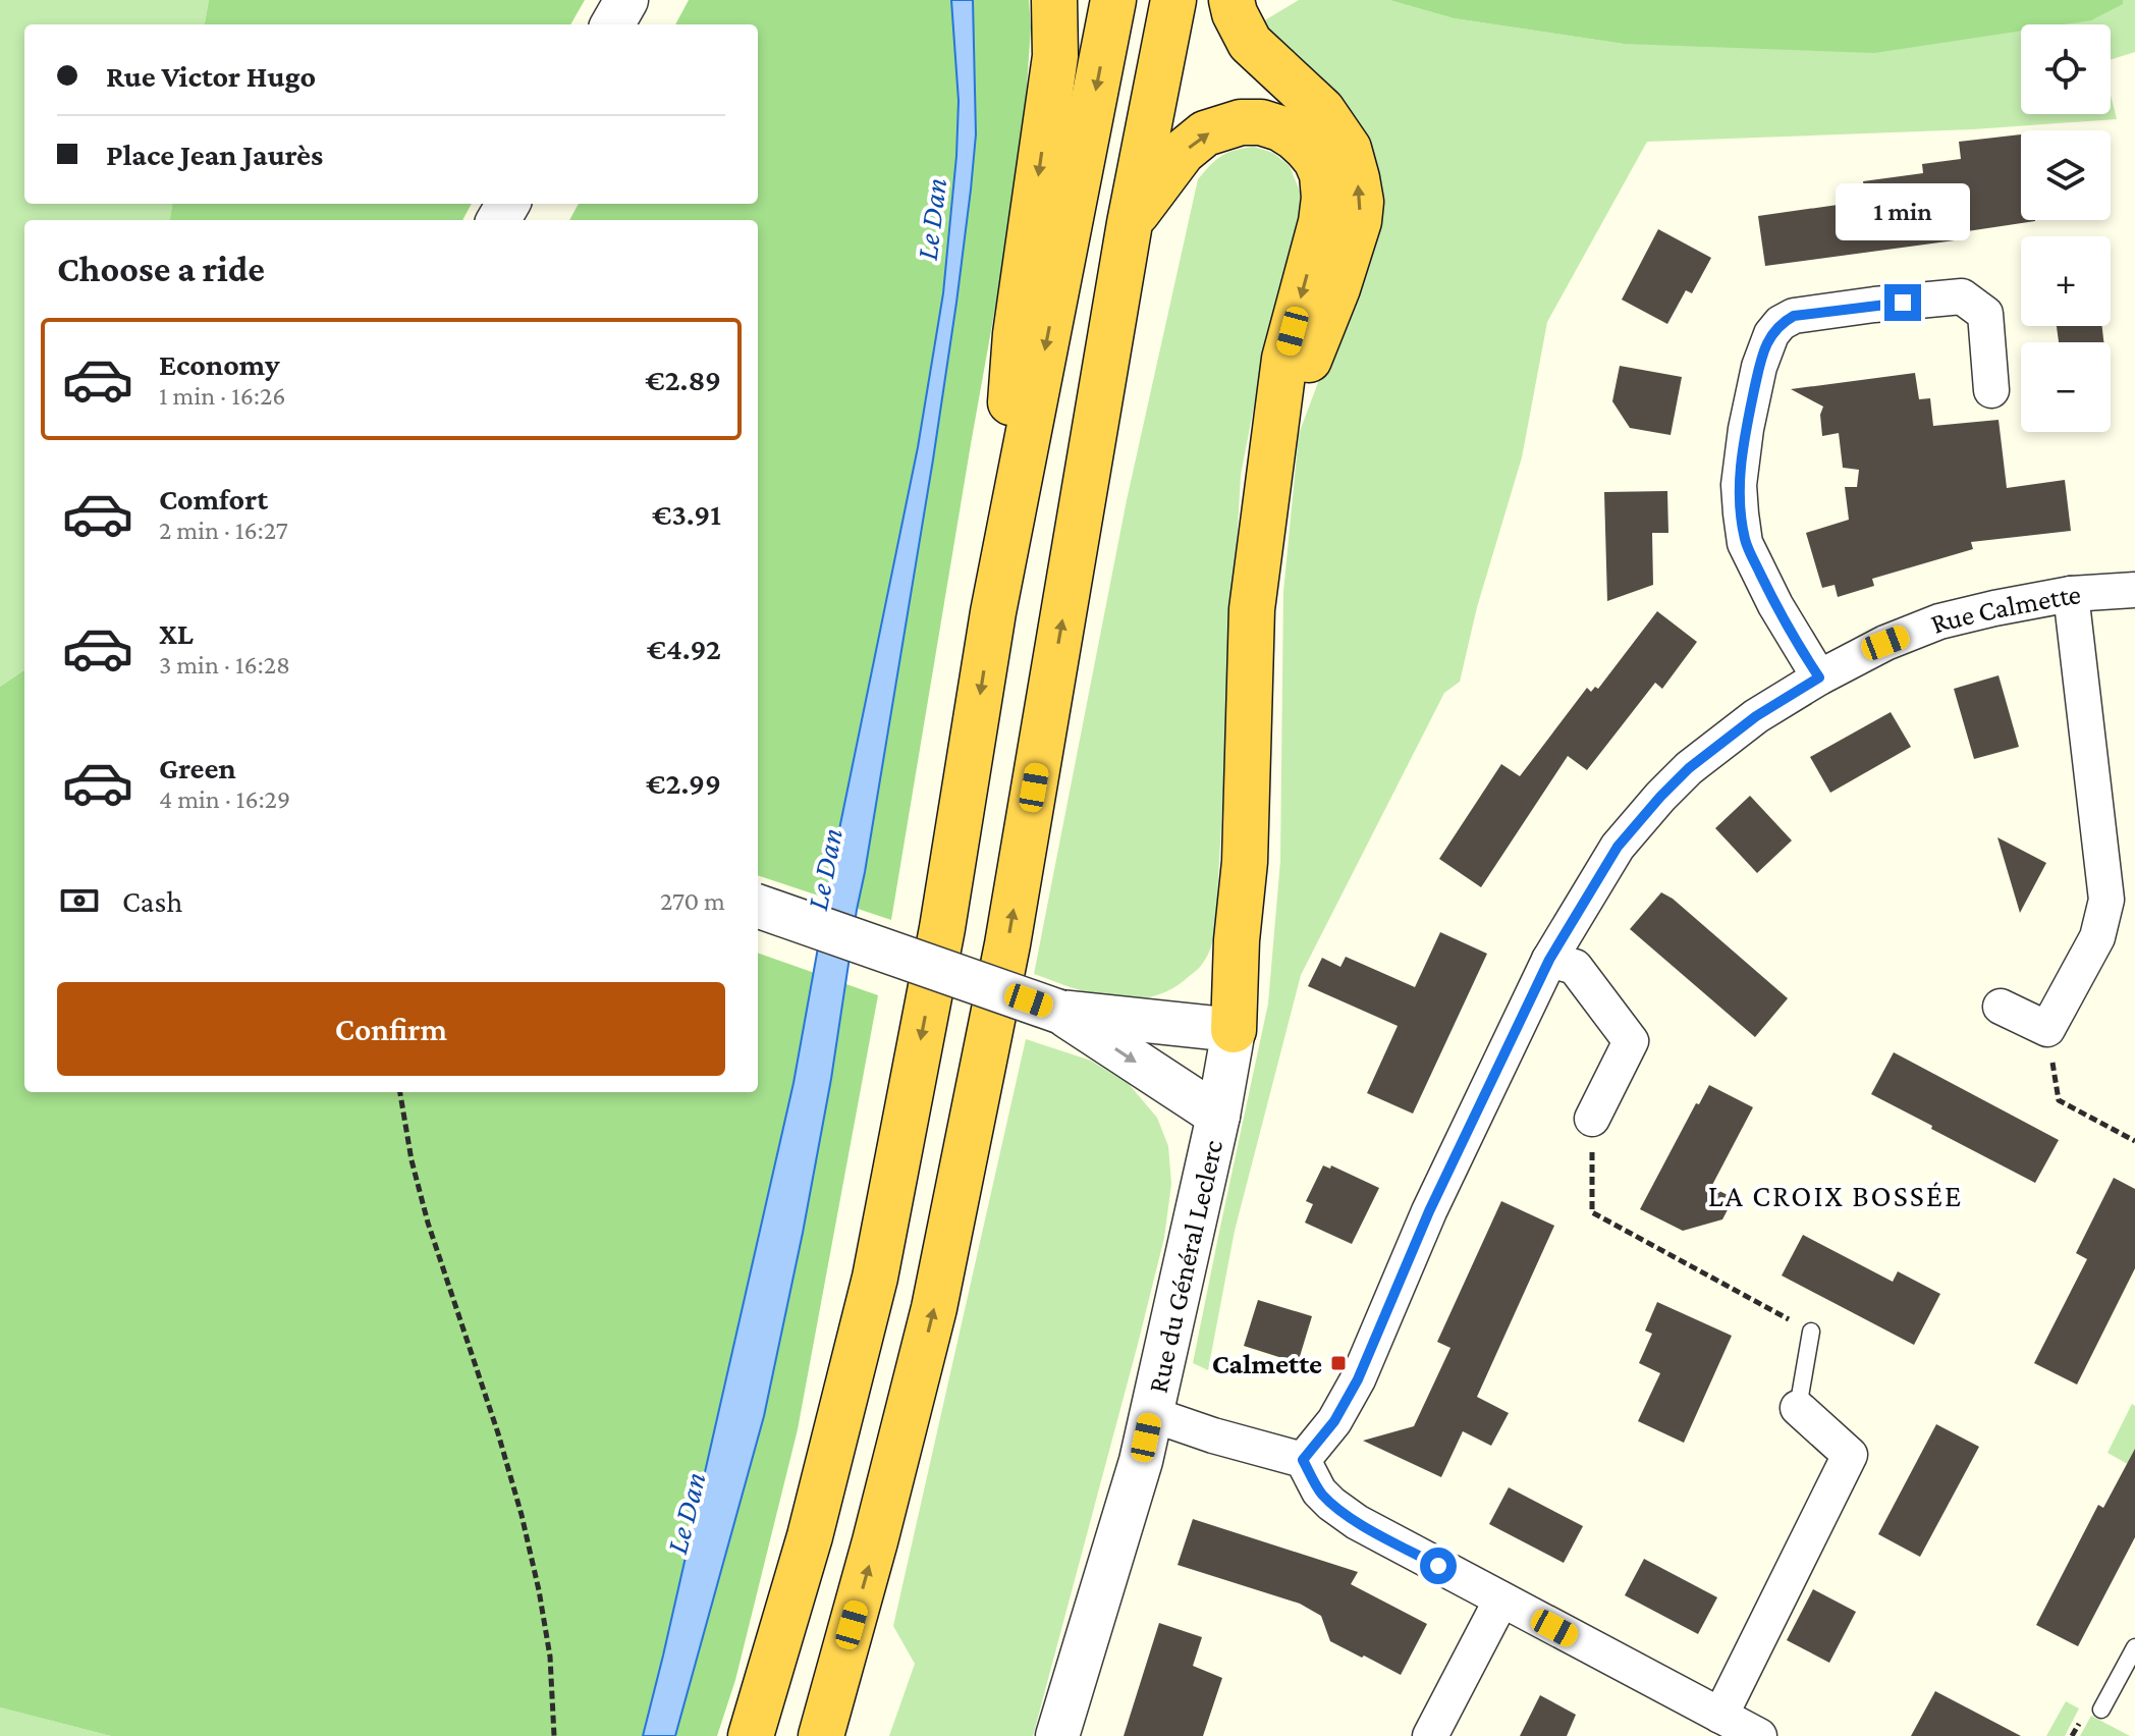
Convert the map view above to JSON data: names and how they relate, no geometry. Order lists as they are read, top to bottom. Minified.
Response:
{"streets":{"street":["Rue Calmette","Rue du Général Leclerc"]},"districts":["LA CROIX BOSSÉE"],"water":["Le Dan"],"places":{"transit":["Calmette"]},"page":{"map_buttons":["+","−"],"banner":["Rue Victor Hugo","Place Jean Jaurès"],"bubble":"1 min","heading":"Choose a ride","list":[{"name":"Economy","note":"1 min · 16:26","value":"€2.89"},{"name":"Comfort","note":"2 min · 16:27","value":"€3.91"},{"name":"XL","note":"3 min · 16:28","value":"€4.92"},{"name":"Green","note":"4 min · 16:29","value":"€2.99"}],"pay":["Cash","270 m"],"buttons":"Confirm"}}
